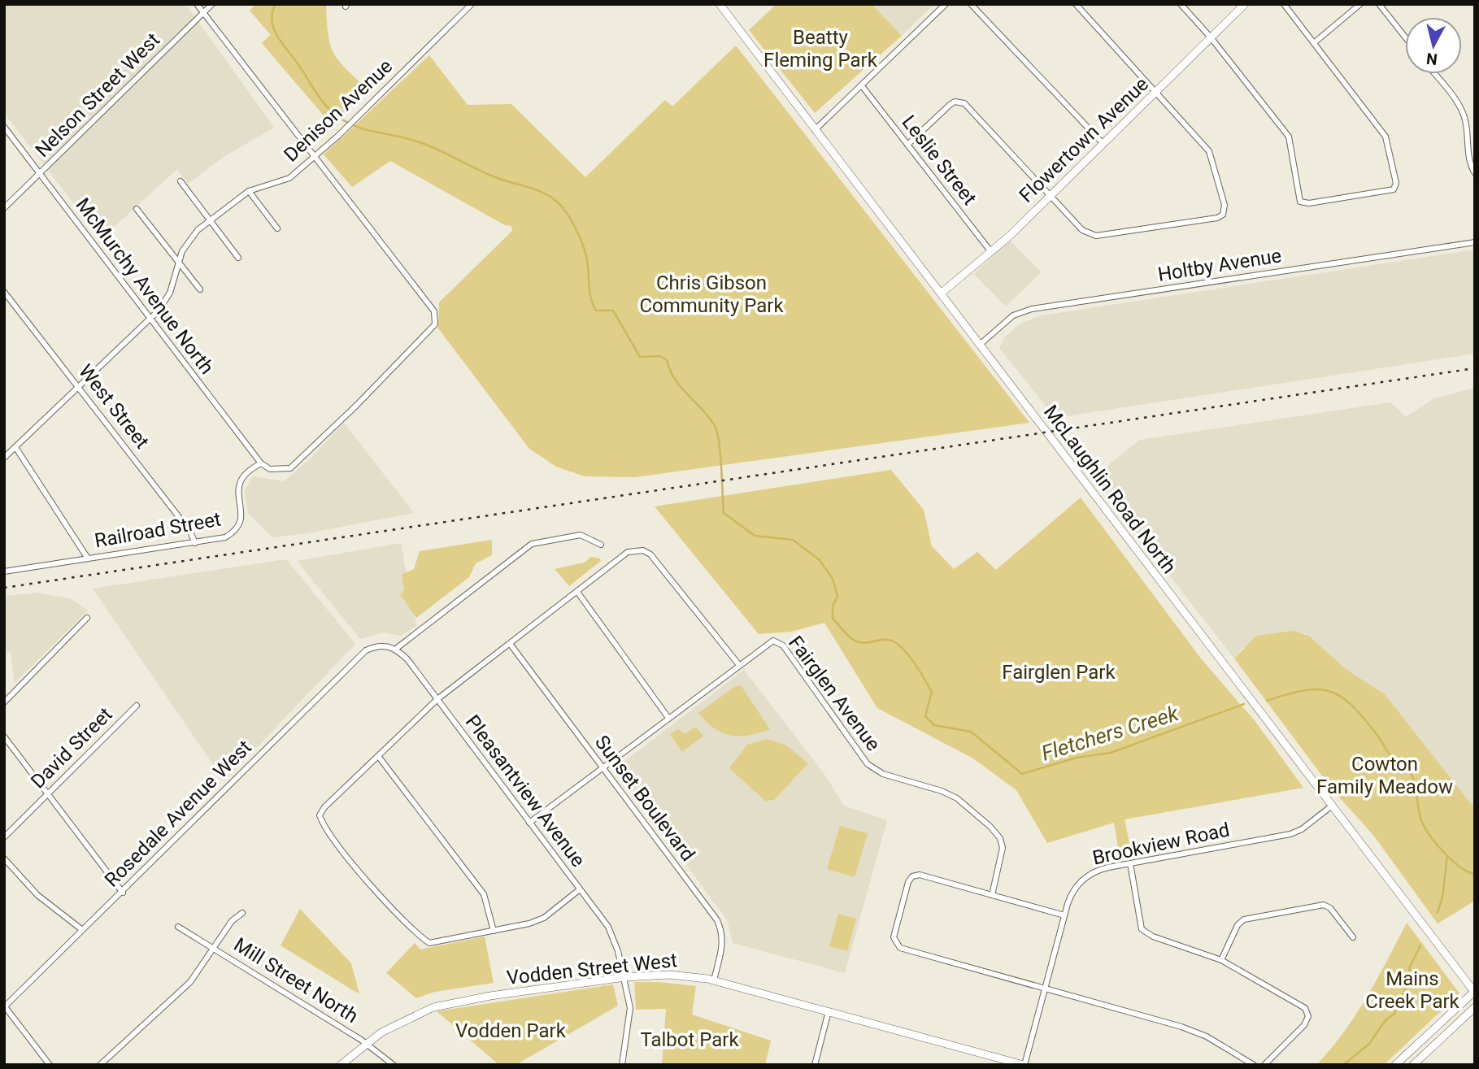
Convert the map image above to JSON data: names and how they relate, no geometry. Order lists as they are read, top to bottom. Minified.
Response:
{"streets":{"main road":["Flowertown Avenue","McLaughlin Road North","Vodden Street West"],"street":["Nelson Street West","Denison Avenue","Leslie Street","Holtby Avenue","McMurchy Avenue North","West Street","Railroad Street","Fairglen Avenue","David Street","Pleasantview Avenue","Sunset Boulevard","Rosedale Avenue West","Brookview Road","Mill Street North"]},"crossings":[["Nelson Street West","McMurchy Avenue North"],["Denison Avenue","McMurchy Avenue North"],["Denison Avenue","West Street"],["Flowertown Avenue","Leslie Street"],["Flowertown Avenue","McLaughlin Road North"],["Holtby Avenue","McLaughlin Road North"],["McMurchy Avenue North","Railroad Street"],["West Street","Railroad Street"],["McLaughlin Road North","Brookview Road"],["Pleasantview Avenue","Rosedale Avenue West"],["Pleasantview Avenue","Vodden Street West"],["Sunset Boulevard","Vodden Street West"],["Brookview Road","Vodden Street West"],["Vodden Street West","Mill Street North"]],"water":["Fletchers Creek"],"parks":["Beatty Fleming Park","Chris Gibson Community Park","Fairglen Park","Cowton Family Meadow","Mains Creek Park","Vodden Park","Talbot Park"],"north":"bottom"}
